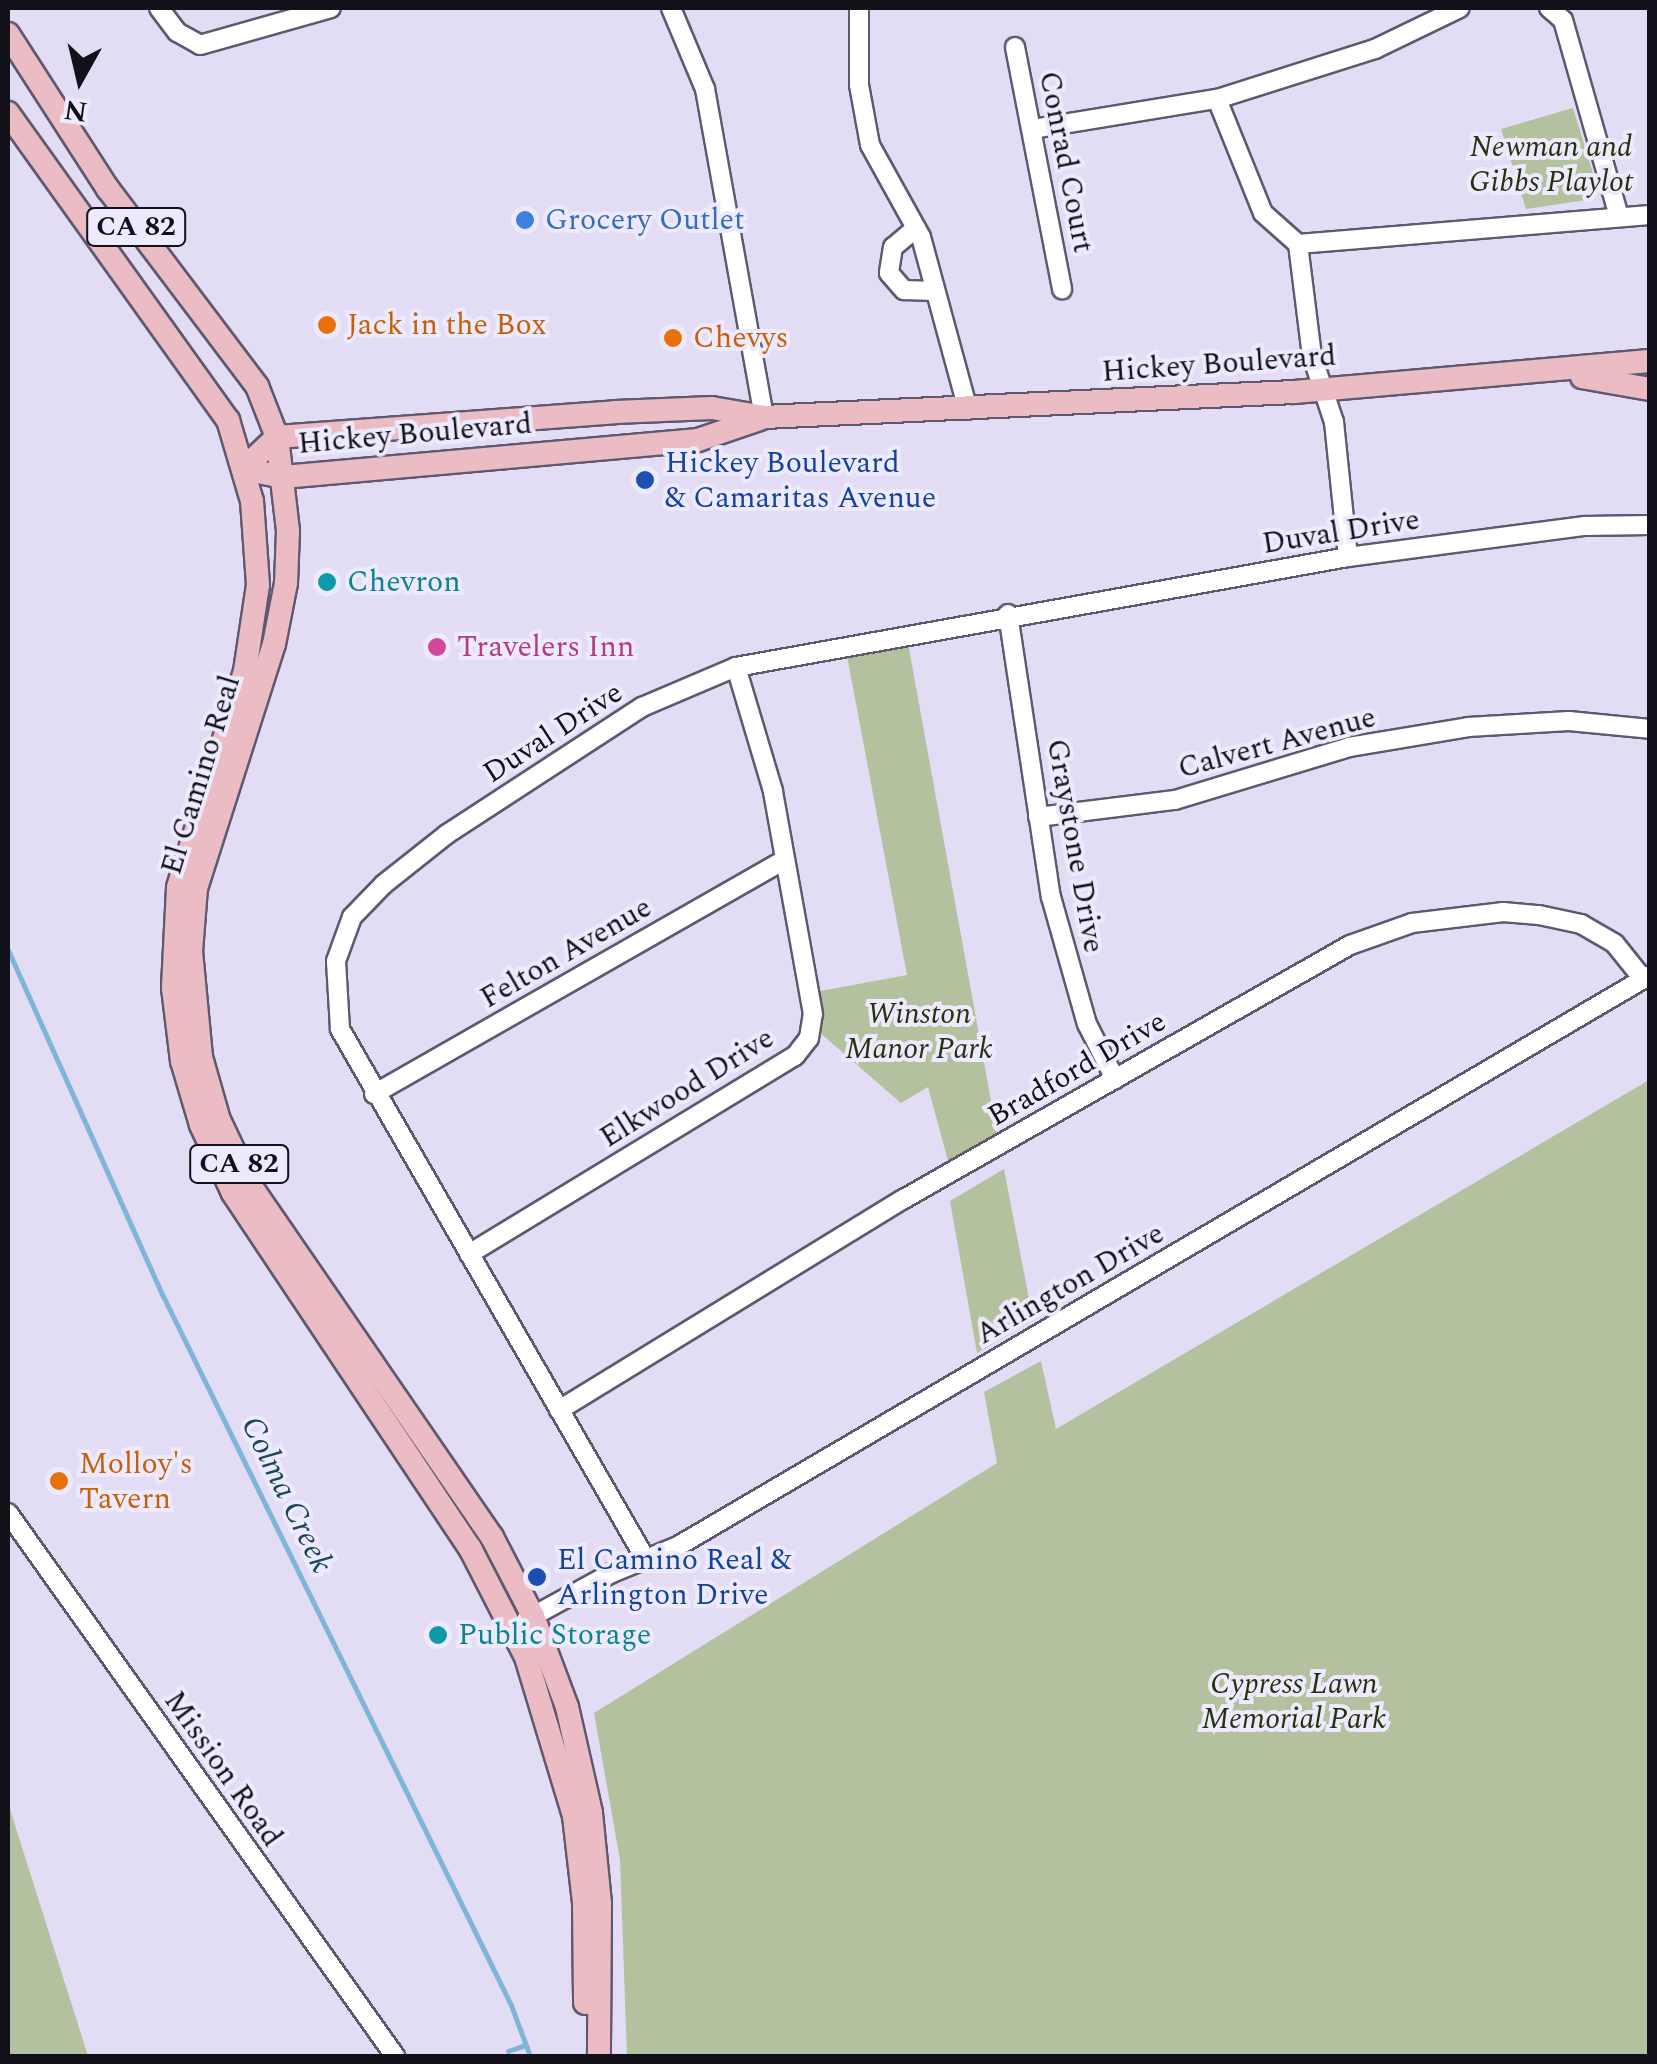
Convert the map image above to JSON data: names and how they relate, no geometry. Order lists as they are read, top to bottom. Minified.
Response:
{"streets":{"main road":["CA 82","Hickey Boulevard","El Camino Real"],"street":["Conrad Court","Duval Drive","Calvert Avenue","Graystone Drive","Felton Avenue","Bradford Drive","Elkwood Drive","Arlington Drive","Mission Road"]},"crossings":[["Hickey Boulevard","El Camino Real"],["Duval Drive","Graystone Drive"],["Duval Drive","Felton Avenue"],["Duval Drive","Bradford Drive"],["Duval Drive","Elkwood Drive"],["Duval Drive","Arlington Drive"],["Calvert Avenue","Graystone Drive"],["El Camino Real","Arlington Drive"],["Graystone Drive","Bradford Drive"],["Felton Avenue","Elkwood Drive"],["Bradford Drive","Arlington Drive"]],"water":["Colma Creek"],"parks":["Newman and Gibbs Playlot","Winston Manor Park","Cypress Lawn Memorial Park"],"places":["Grocery Outlet","Jack in the Box","Chevys","Hickey Boulevard & Camaritas Avenue","Chevron","Travelers Inn","Molloy's Tavern","El Camino Real & Arlington Drive","Public Storage"],"north":"bottom"}
